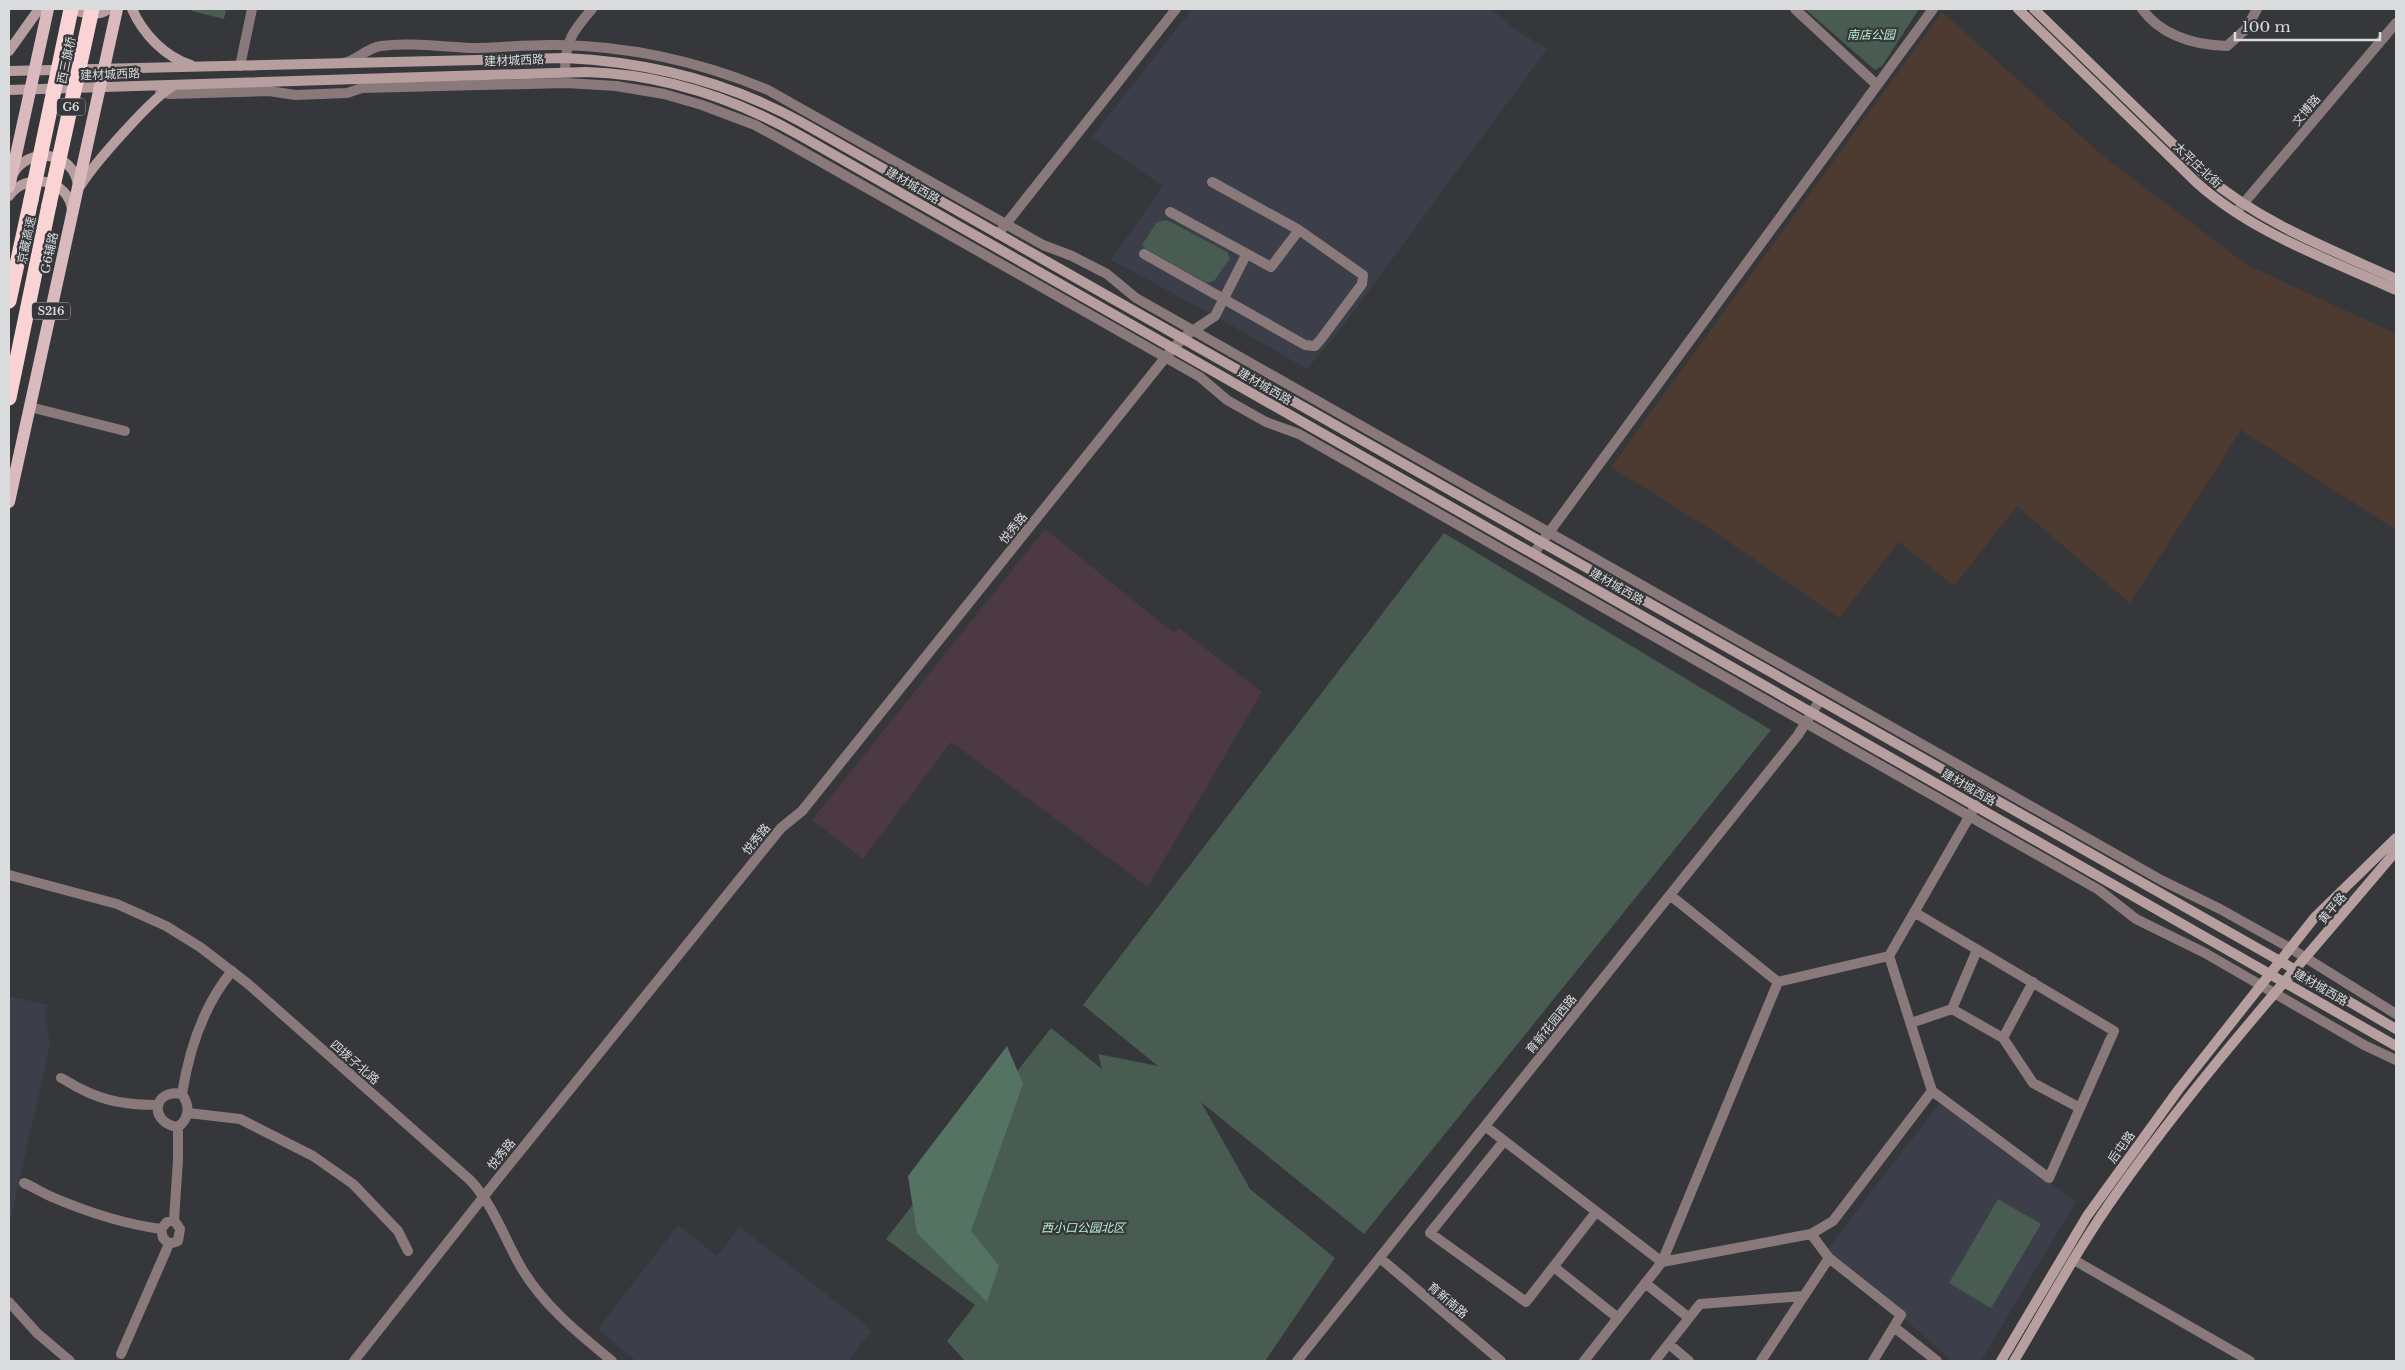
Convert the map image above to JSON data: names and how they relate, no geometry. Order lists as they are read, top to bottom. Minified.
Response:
{"streets":{"highway":["西三旗桥","G6","京藏高速"],"main road":["建材城西路","太平庄北街","G6辅路","S216","黄平路","后屯路"],"street":["文博路","悦秀路","育新花园西路","四拨子北路","育新南路"]},"crossings":[["西三旗桥","京藏高速"],["建材城西路","G6辅路"],["建材城西路","悦秀路"],["建材城西路","黄平路"],["建材城西路","育新花园西路"],["建材城西路","后屯路"],["文博路","太平庄北街"],["悦秀路","四拨子北路"],["黄平路","后屯路"],["育新花园西路","育新南路"]],"parks":["南店公园","西小口公园北区"],"scale_bar":"100 m"}
